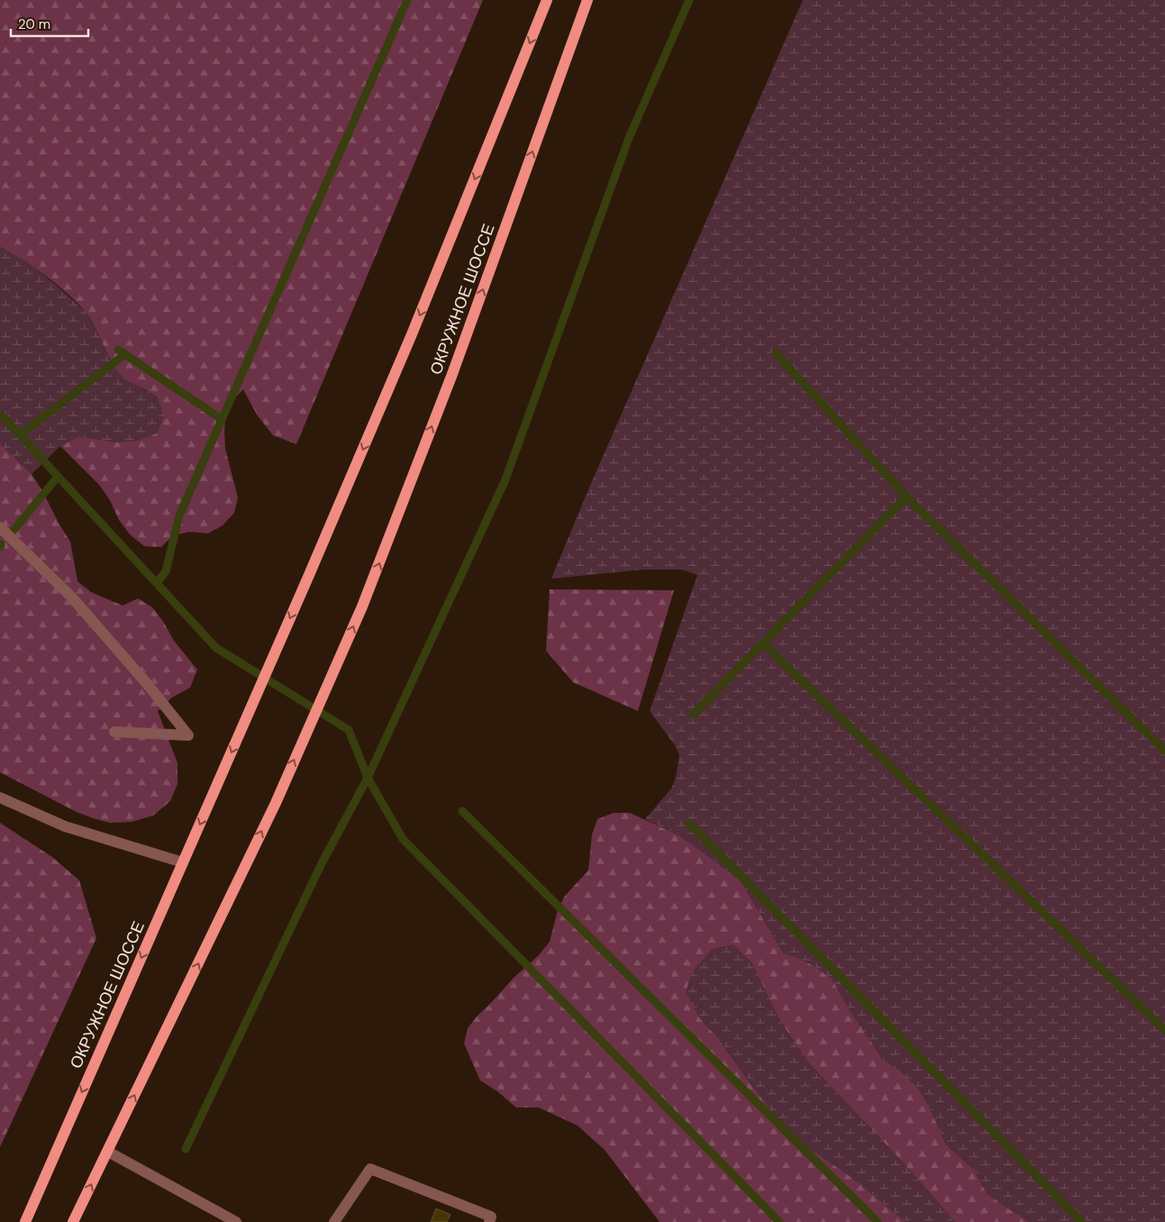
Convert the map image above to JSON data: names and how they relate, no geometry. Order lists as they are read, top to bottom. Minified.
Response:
{"streets":{"main road":["ОКРУЖНОЕ ШОССЕ"]},"scale_bar":"20 m"}
